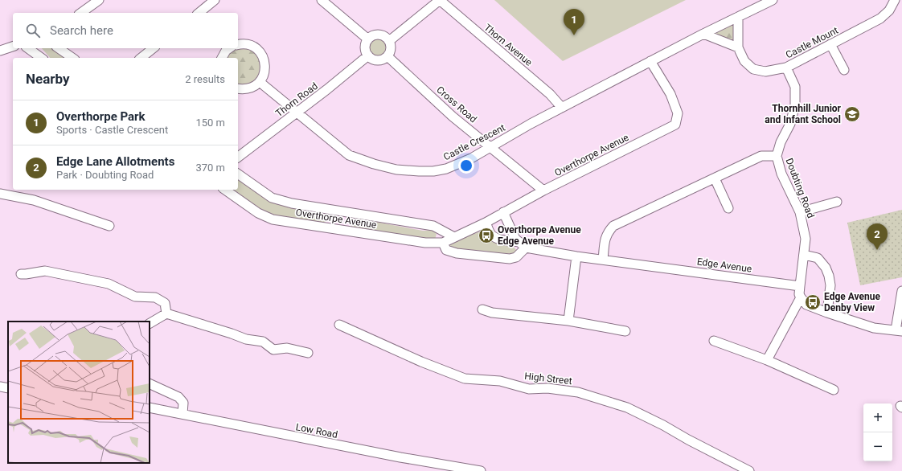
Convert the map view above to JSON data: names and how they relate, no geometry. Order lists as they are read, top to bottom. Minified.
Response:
{"streets":{"street":["Castle Mount","Thorn Avenue","Thorn Road","Cross Road","Castle Crescent","Overthorpe Avenue","Doubting Road","Edge Avenue","High Street","Low Road"]},"crossings":[["Thorn Avenue","Castle Crescent"],["Thorn Road","Cross Road"],["Thorn Road","Castle Crescent"],["Cross Road","Castle Crescent"],["Cross Road","Overthorpe Avenue"],["Castle Crescent","Overthorpe Avenue"],["Overthorpe Avenue","Edge Avenue"],["Doubting Road","Edge Avenue"]],"places":{"school or university":["Thornhill Junior and Infant School"],"bus stop":["Overthorpe Avenue Edge Avenue","Edge Avenue Denby View"]},"page":{"pins":["1","2"],"search":"Search here","heading":["Nearby","2 results"],"list":[{"mark":"1","name":"Overthorpe Park","note":"Sports · Castle Crescent","value":"150 m"},{"mark":"2","name":"Edge Lane Allotments","note":"Park · Doubting Road","value":"370 m"}],"map_buttons":["+","−"]}}
